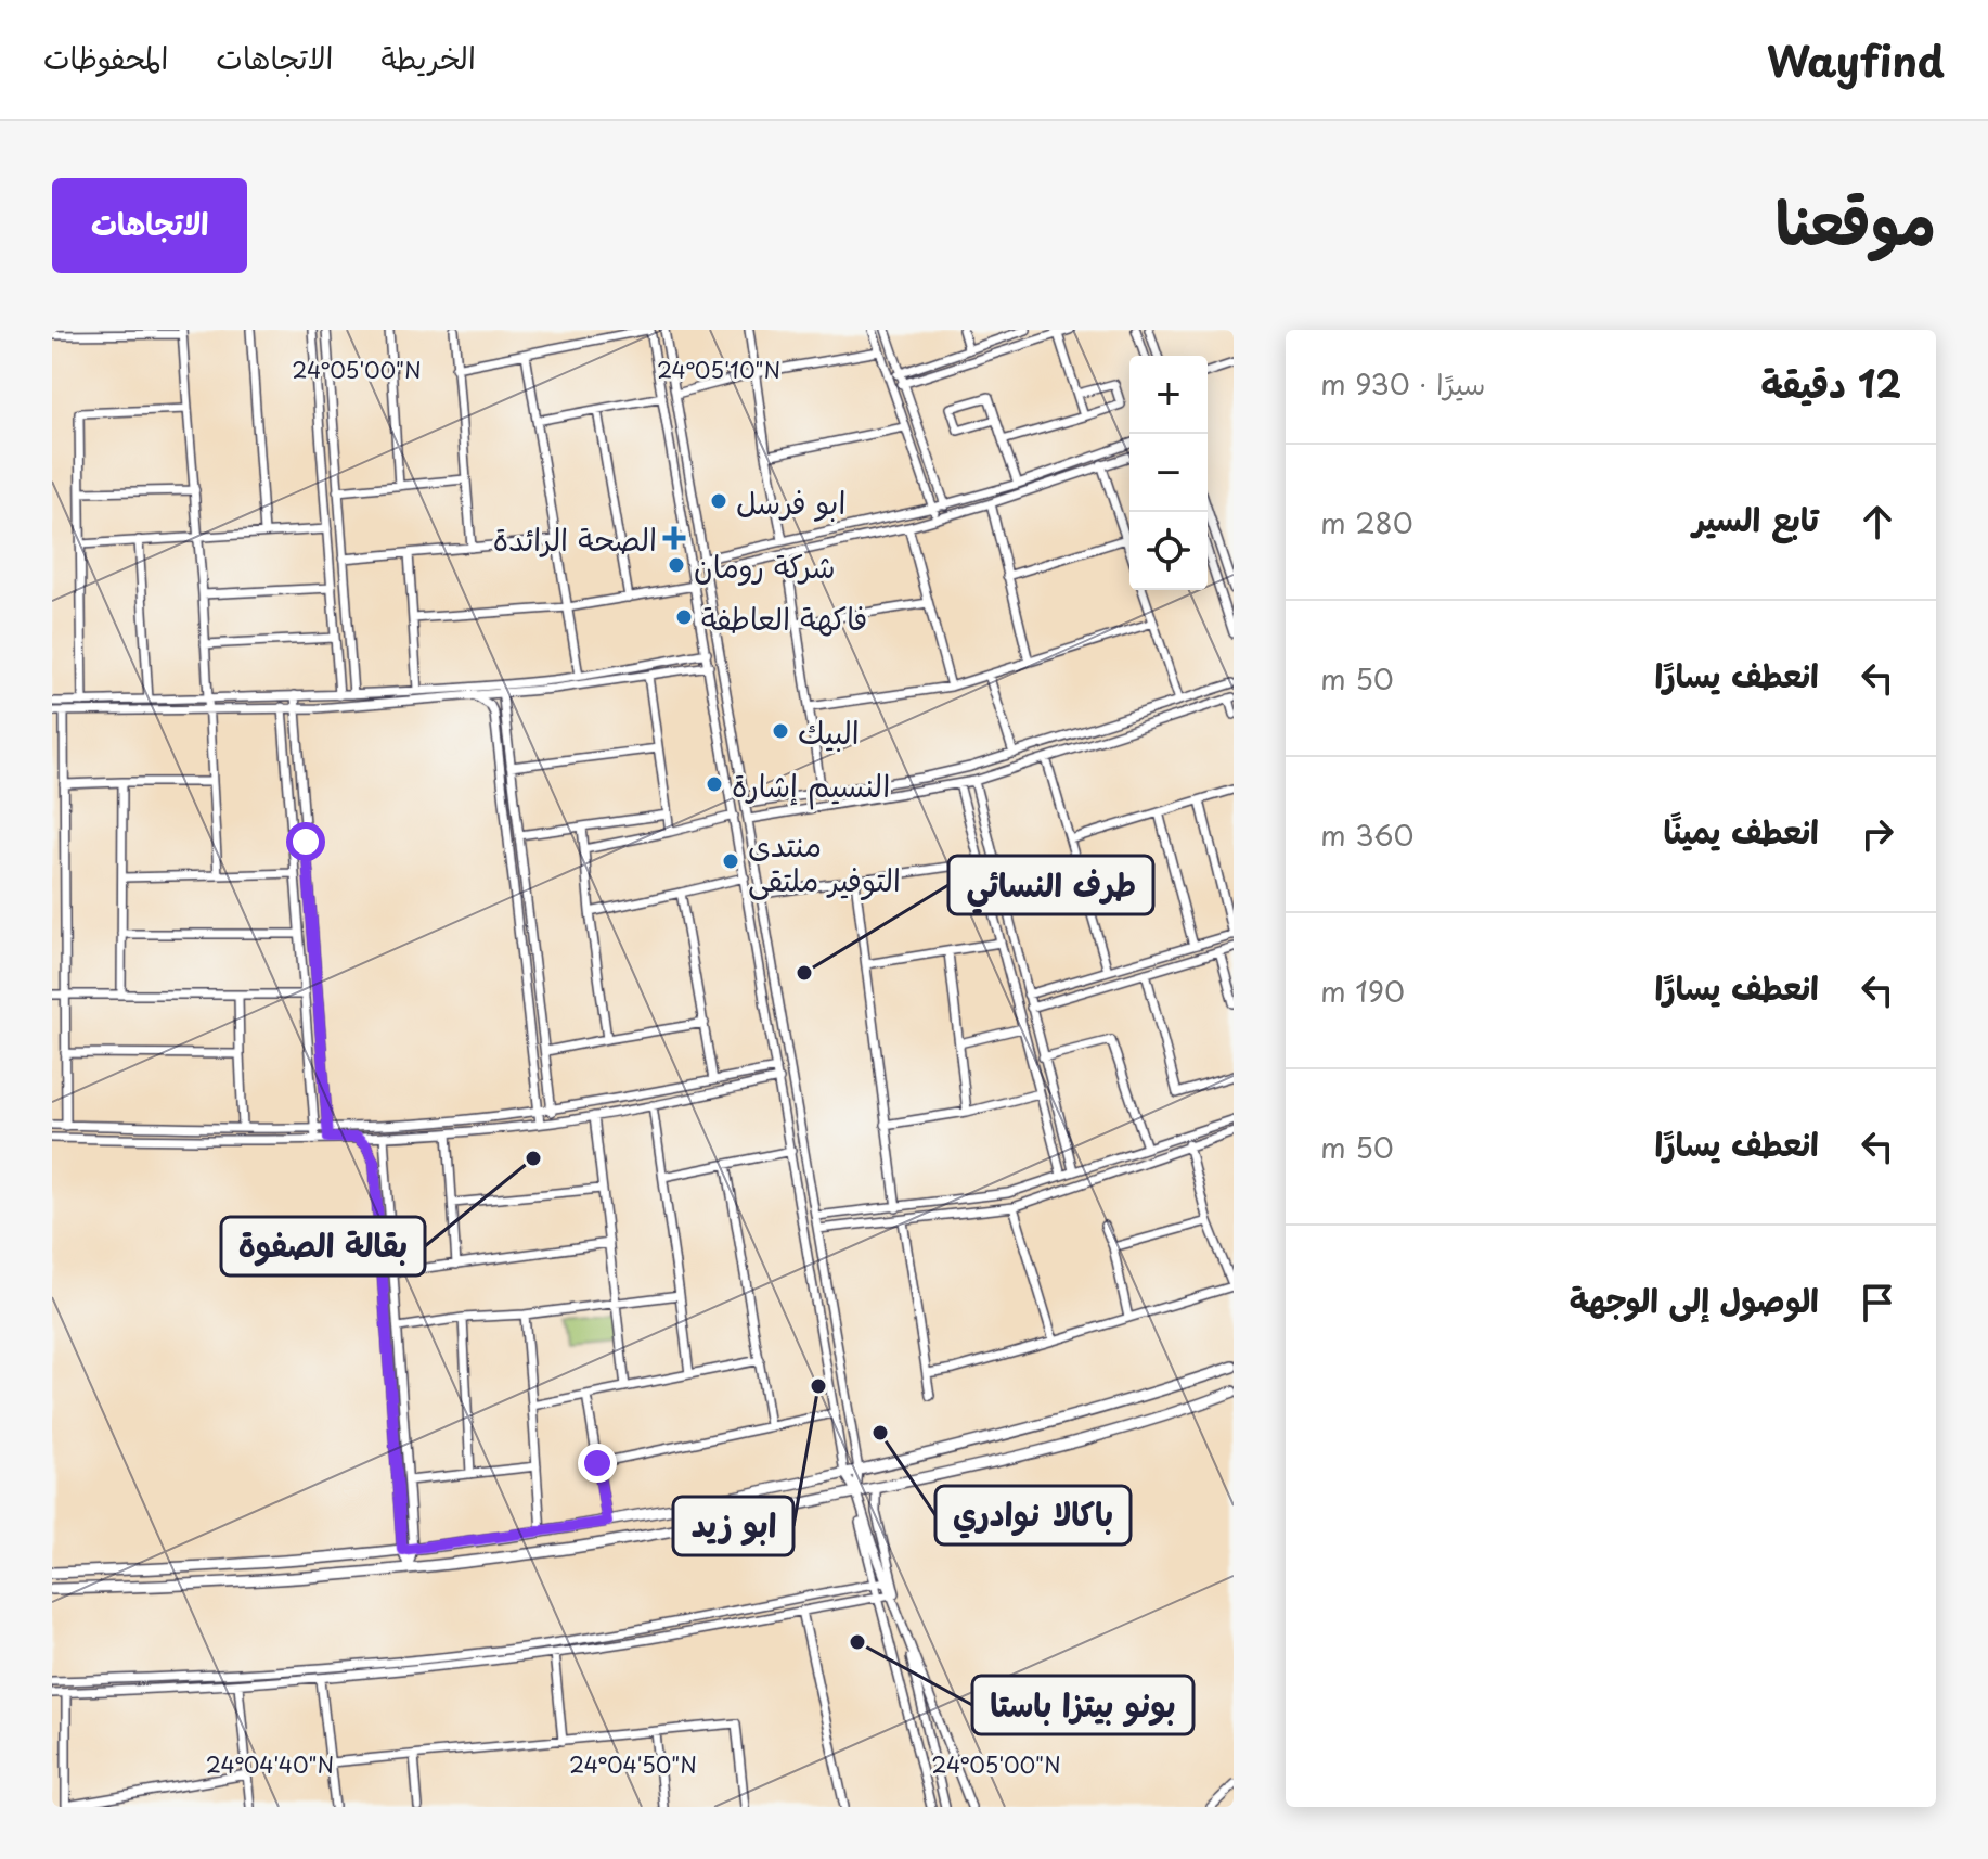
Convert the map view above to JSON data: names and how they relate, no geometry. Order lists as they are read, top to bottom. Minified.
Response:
{"places":{"other":["ابو فرسل","شركة رومان","فاكهة العاطفة","البيك","النسيم إشارة","منتدى التوفير ملتقى","طرف النسائي","بقالة الصفوة","ابو زيد","باكالا نوادري","بونو بيتزا باستا"],"health":["الصحة الرائدة"]},"page":{"header":"Wayfind","nav":["الخريطة","الاتجاهات","المحفوظات"],"title":"موقعنا","buttons":"الاتجاهات","heading":["12 دقيقة","سيرًا · 930 m"],"map_buttons":["+","−"],"list":[["تابع السير","280 m"],["انعطف يسارًا","50 m"],["انعطف يمينًا","360 m"],["انعطف يسارًا","190 m"],["انعطف يسارًا","50 m"],"الوصول إلى الوجهة"]},"coordinates":["24°05'00\"N","24°05'10\"N","24°04'40\"N","24°04'50\"N"]}
